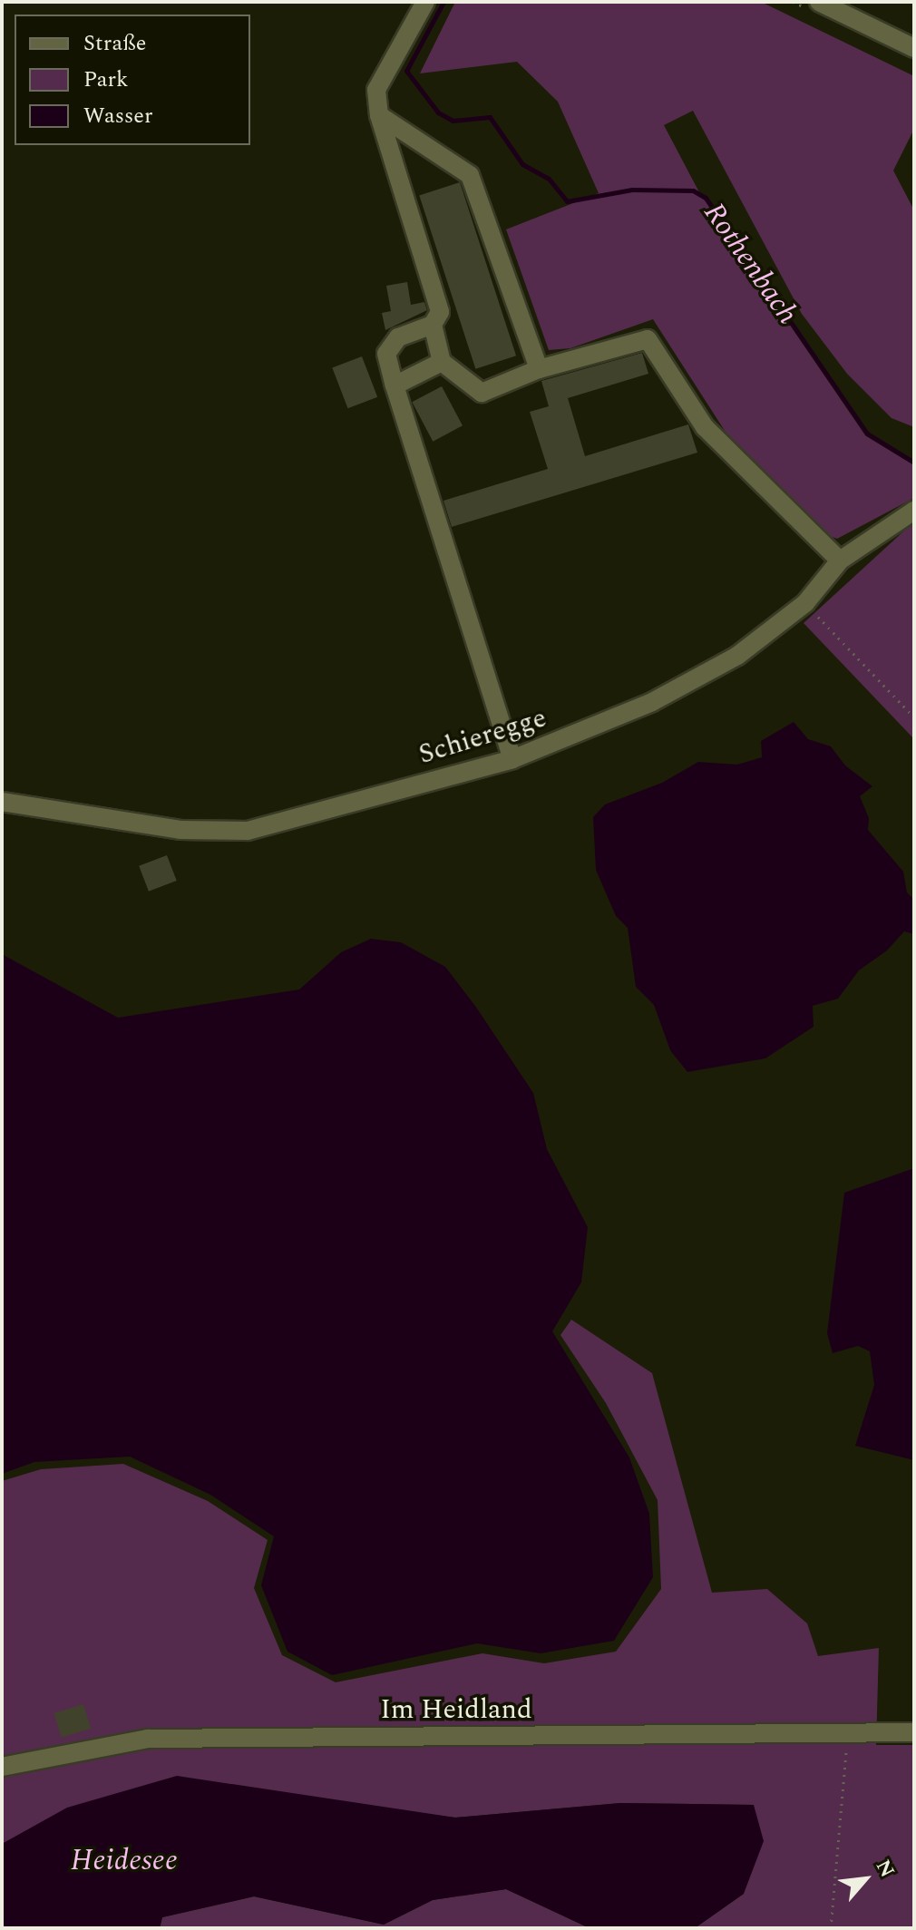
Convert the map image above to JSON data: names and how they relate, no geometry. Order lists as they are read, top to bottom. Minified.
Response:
{"streets":{"street":["Schieregge","Im Heidland"]},"water":["Rothenbach","Heidesee"],"legend":["Straße","Park","Wasser"],"north":"top right"}
